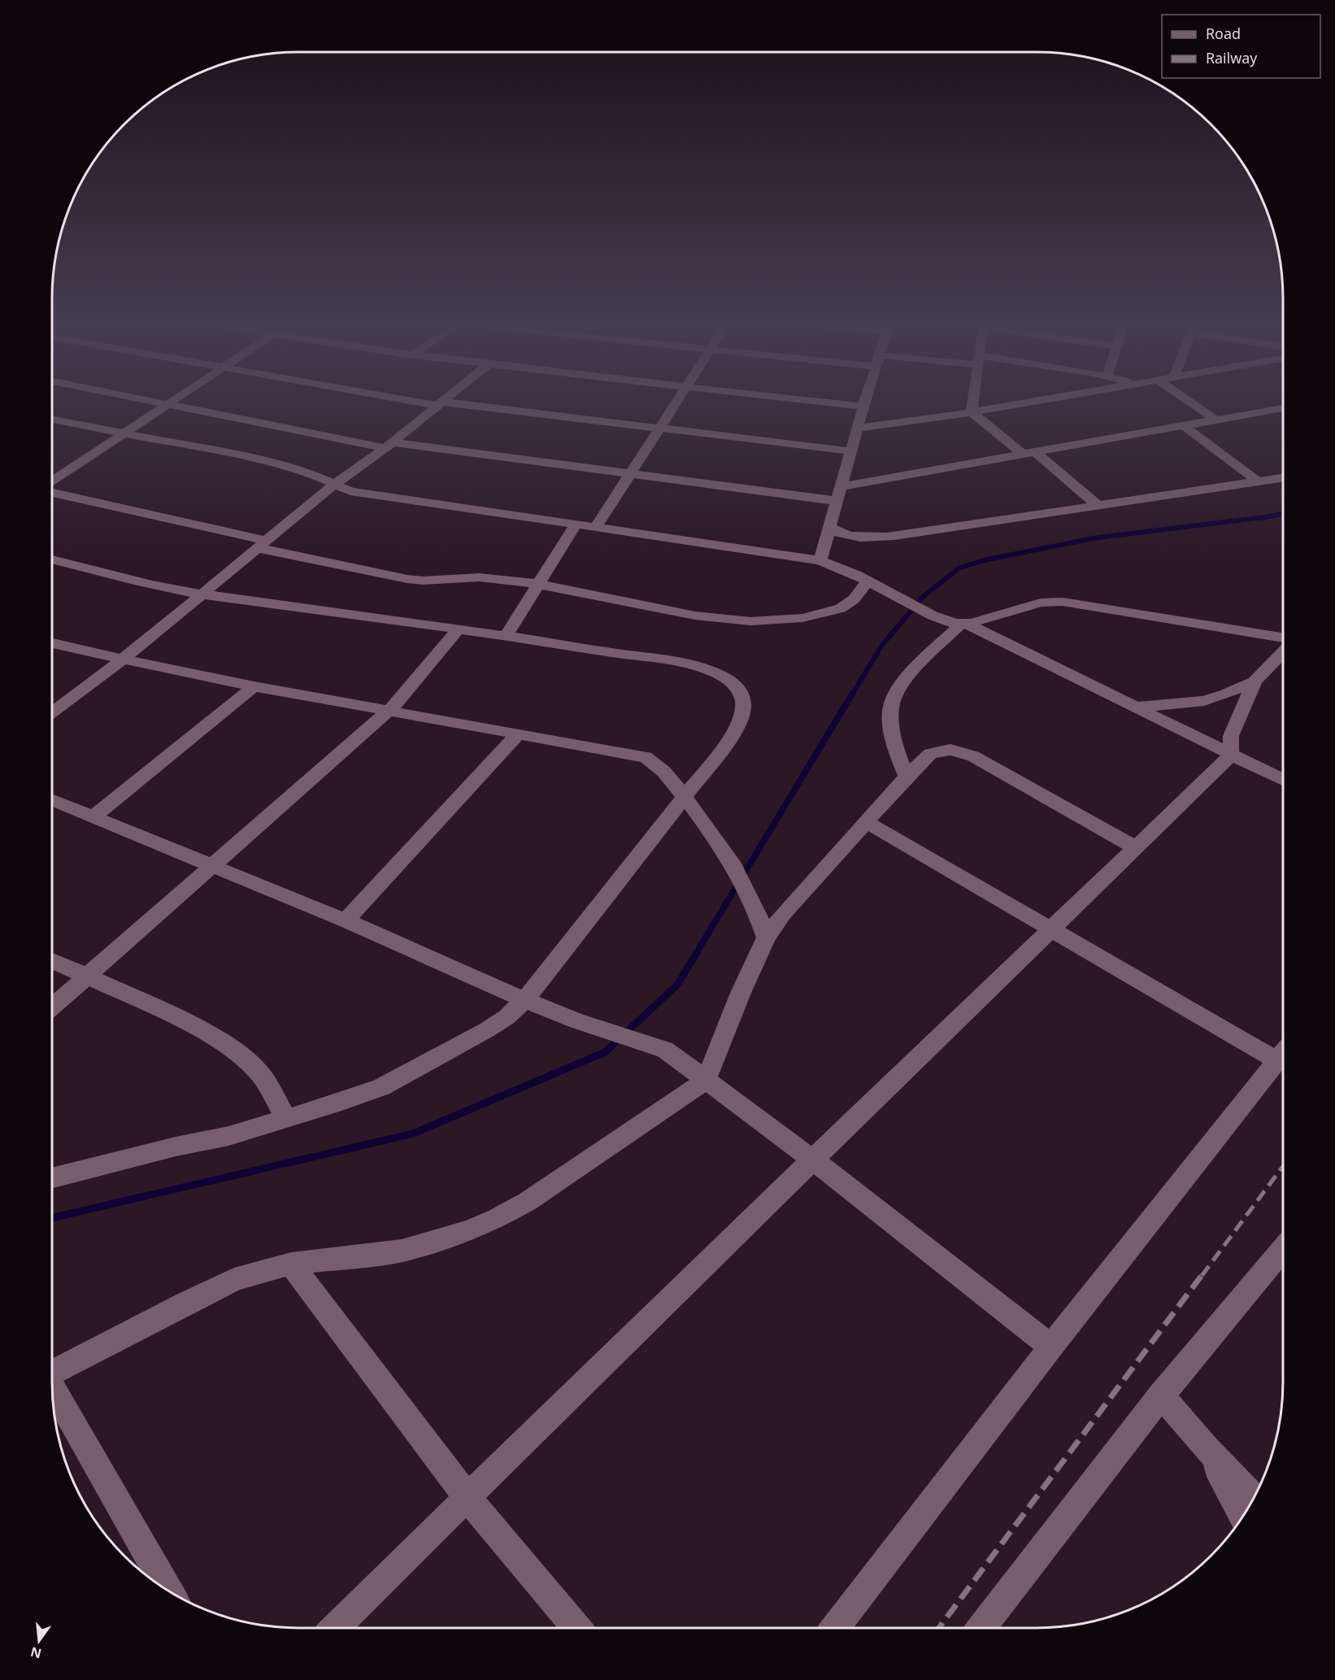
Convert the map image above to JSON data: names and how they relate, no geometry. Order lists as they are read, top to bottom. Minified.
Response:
{"legend":["Road","Railway"],"north":"bottom"}
